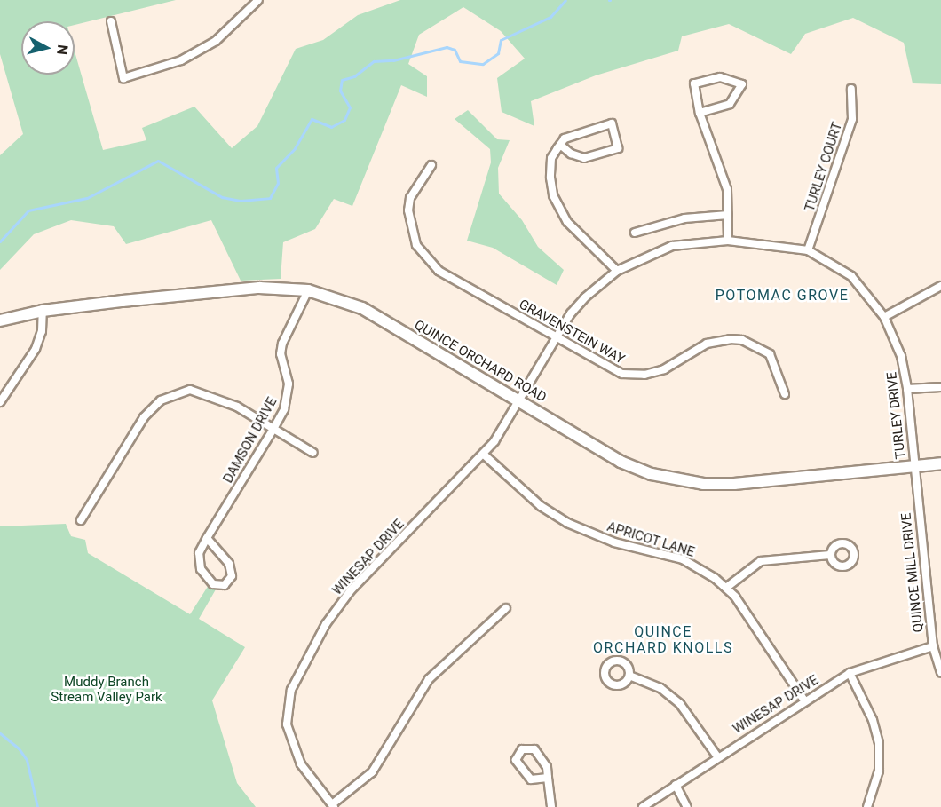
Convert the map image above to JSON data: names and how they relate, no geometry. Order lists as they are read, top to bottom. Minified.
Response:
{"streets":{"street":["TURLEY COURT","GRAVENSTEIN WAY","QUINCE ORCHARD ROAD","TURLEY DRIVE","DAMSON DRIVE","APRICOT LANE","WINESAP DRIVE","QUINCE MILL DRIVE"]},"crossings":[["TURLEY COURT","TURLEY DRIVE"],["GRAVENSTEIN WAY","TURLEY DRIVE"],["QUINCE ORCHARD ROAD","TURLEY DRIVE"],["QUINCE ORCHARD ROAD","DAMSON DRIVE"],["QUINCE ORCHARD ROAD","WINESAP DRIVE"],["QUINCE ORCHARD ROAD","QUINCE MILL DRIVE"],["TURLEY DRIVE","WINESAP DRIVE"],["TURLEY DRIVE","QUINCE MILL DRIVE"],["APRICOT LANE","WINESAP DRIVE"],["WINESAP DRIVE","QUINCE MILL DRIVE"]],"districts":["POTOMAC GROVE","QUINCE ORCHARD KNOLLS"],"parks":["Muddy Branch Stream Valley Park"],"north":"right"}
